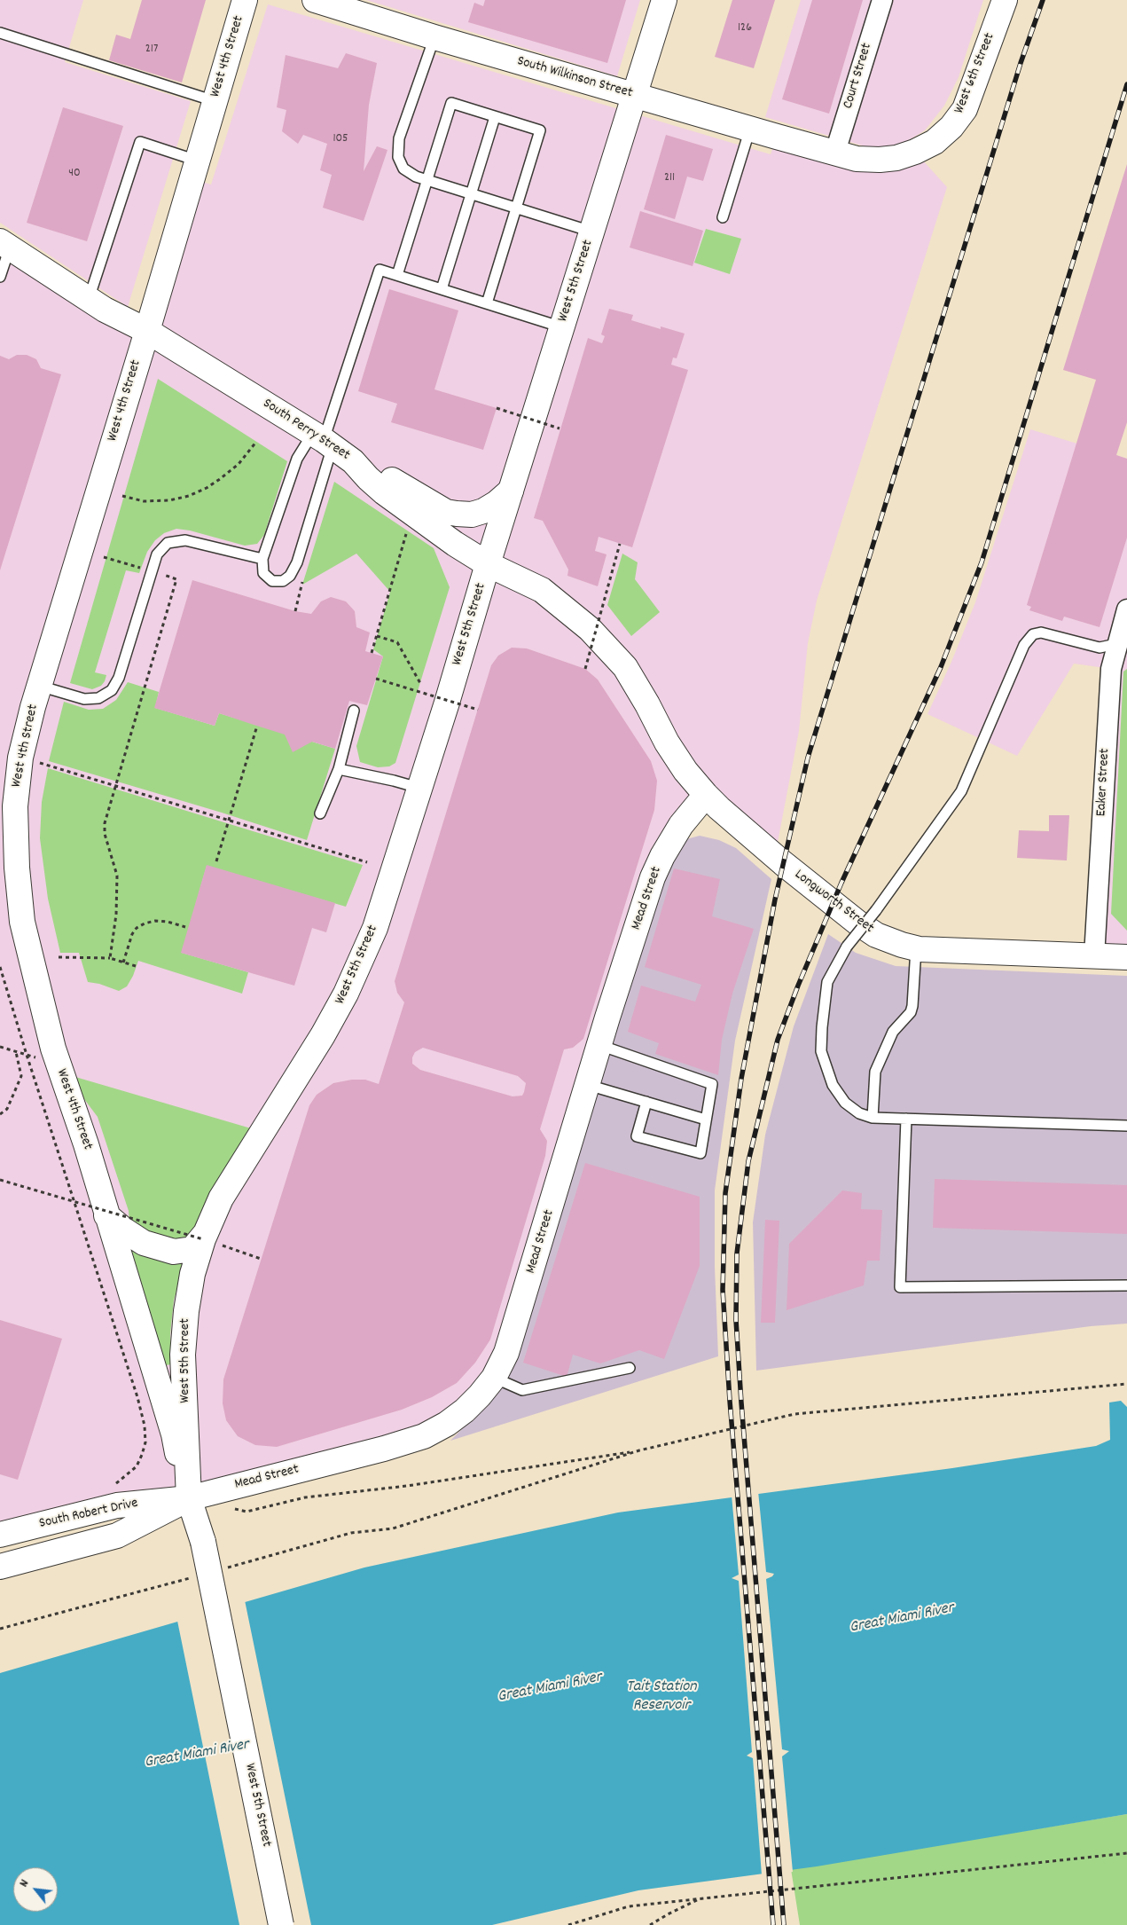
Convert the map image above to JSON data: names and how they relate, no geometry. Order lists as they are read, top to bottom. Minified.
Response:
{"streets":{"main road":["West 4th Street","West 6th Street","South Wilkinson Street","West 5th Street","South Perry Street","Mead Street","Longworth Street","South Robert Drive"],"street":["Court Street","Eaker Street"]},"crossings":[["West 4th Street","West 5th Street"],["West 4th Street","South Perry Street"],["West 4th Street","Mead Street"],["West 4th Street","South Robert Drive"],["West 6th Street","Court Street"],["West 6th Street","South Wilkinson Street"],["Court Street","South Wilkinson Street"],["South Wilkinson Street","West 5th Street"],["West 5th Street","South Perry Street"],["West 5th Street","Mead Street"],["West 5th Street","South Robert Drive"],["South Perry Street","Longworth Street"],["Eaker Street","Longworth Street"],["Mead Street","Longworth Street"],["Mead Street","South Robert Drive"]],"water":["Great Miami River","Tait Station Reservoir"],"house_numbers":["126","217","105","40","211"],"north":"top left"}
